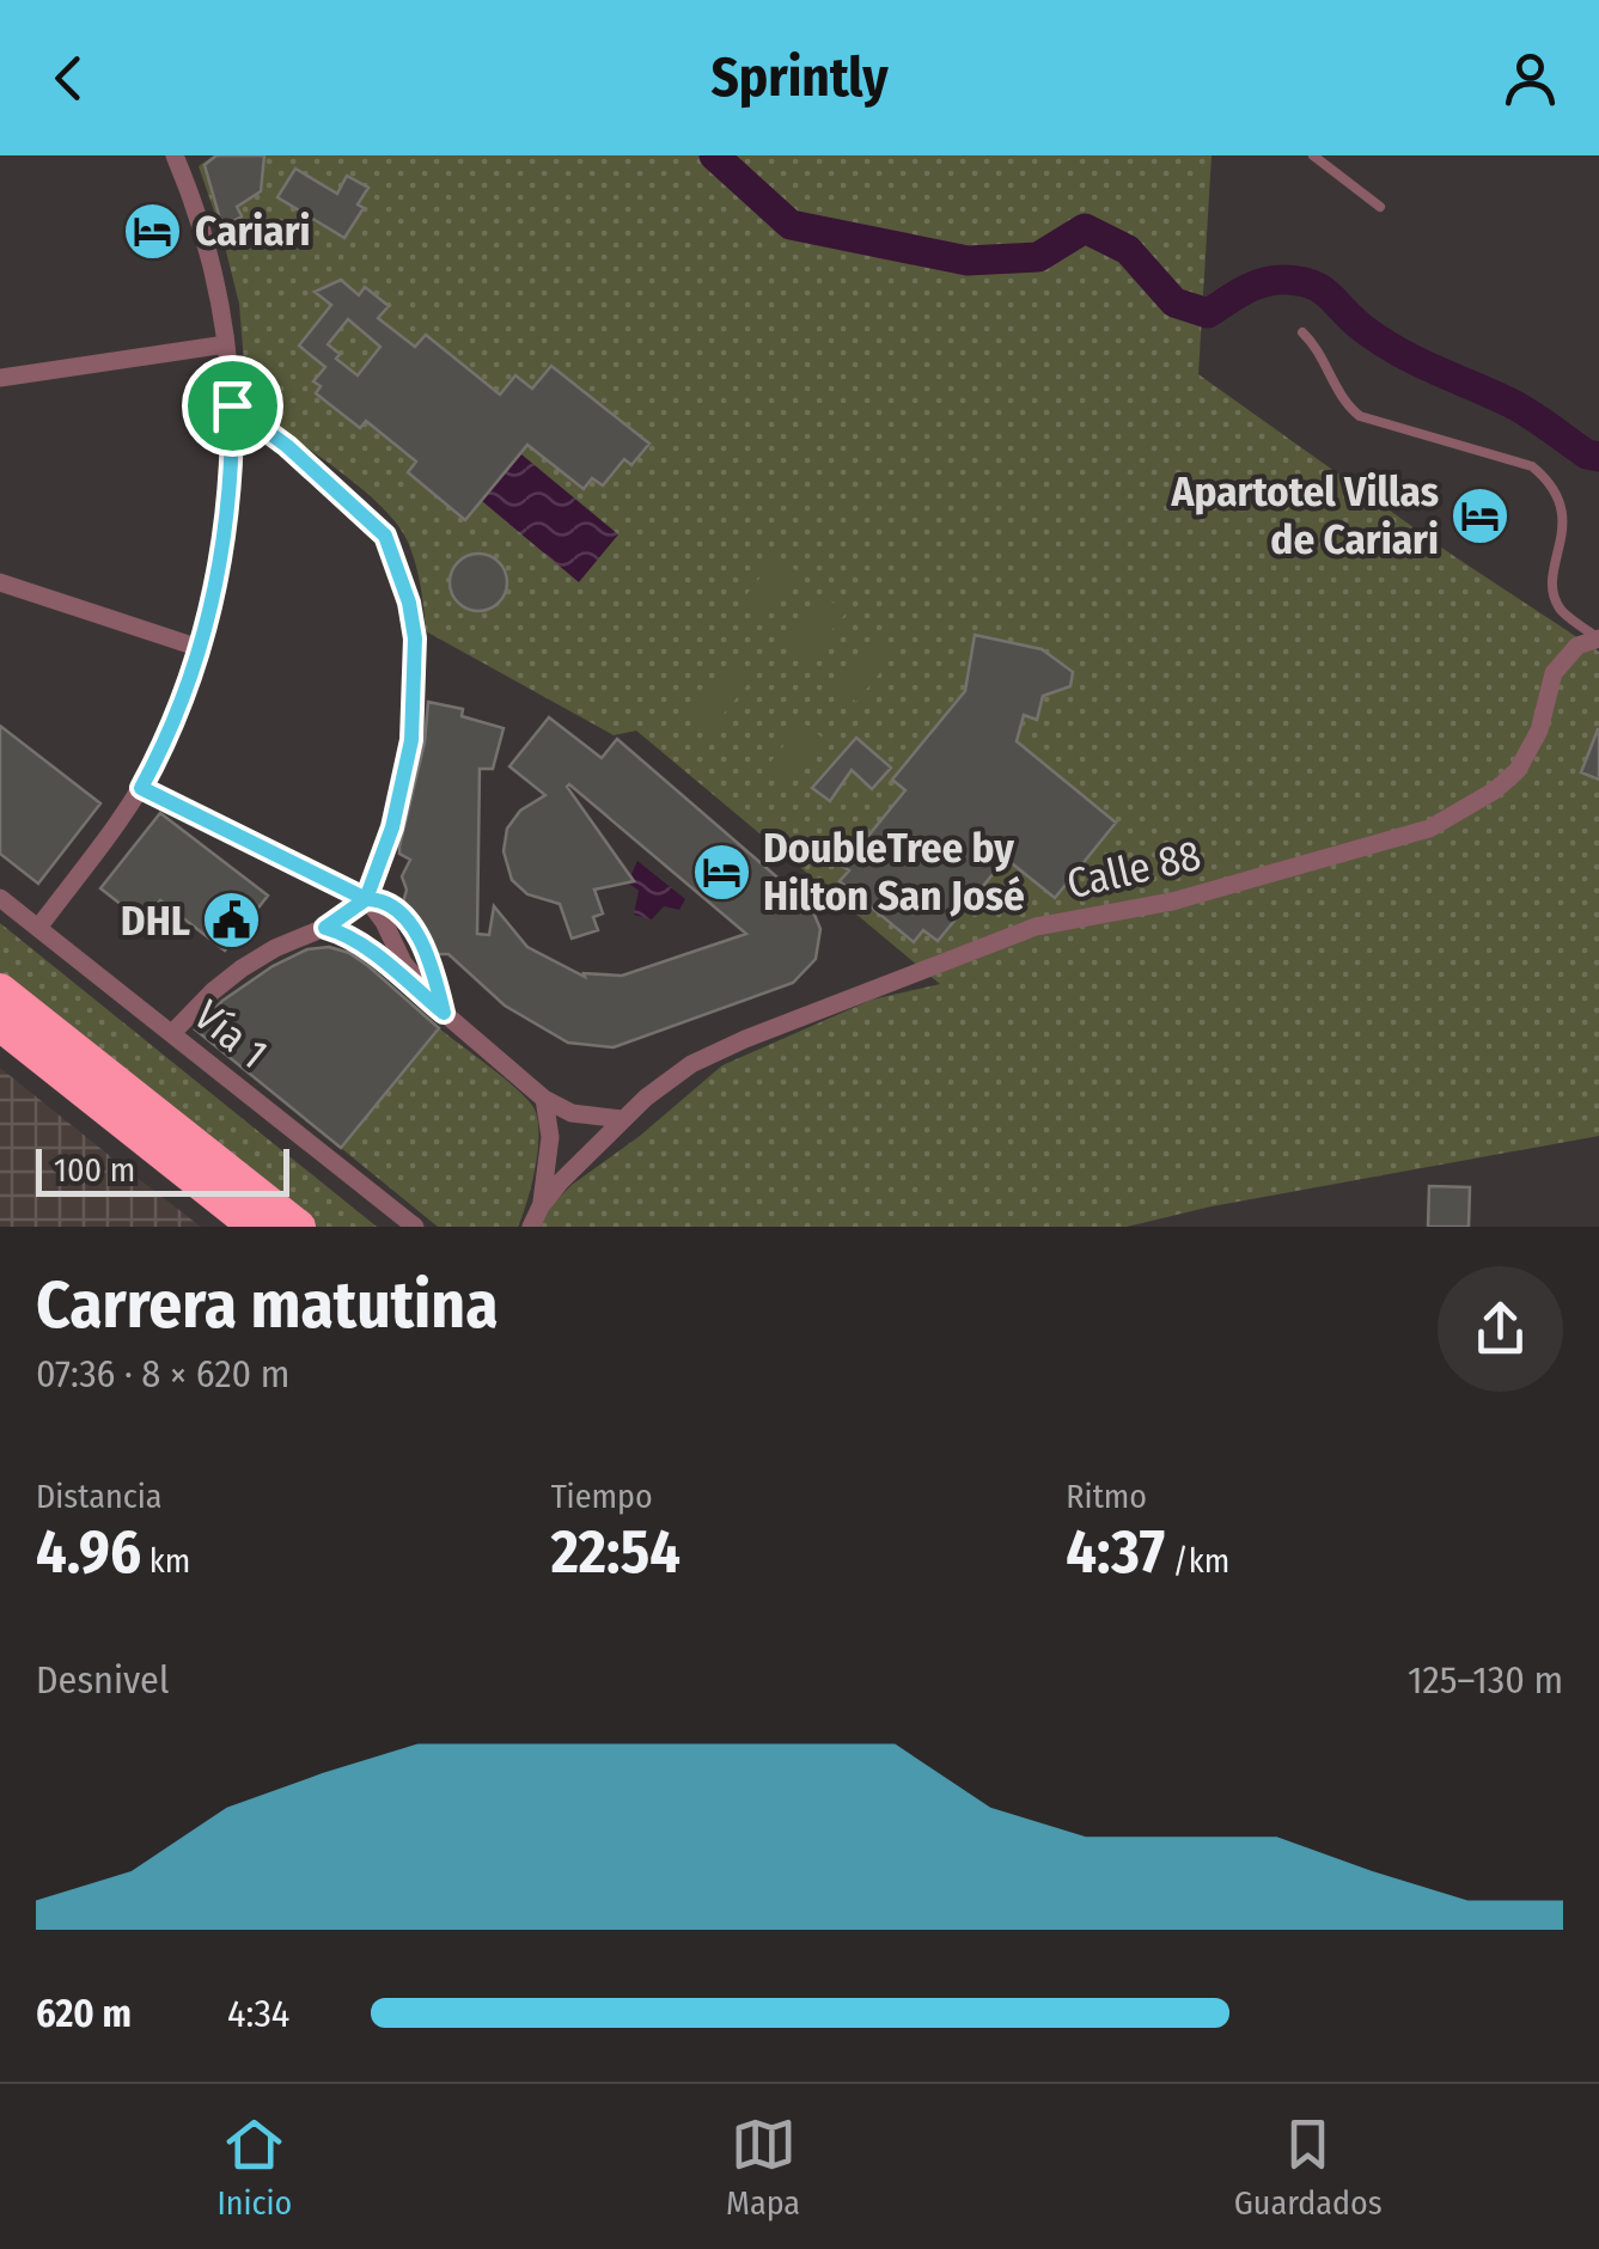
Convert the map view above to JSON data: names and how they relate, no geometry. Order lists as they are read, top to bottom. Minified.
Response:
{"streets":{"street":["Calle 88","Vía 1"]},"places":{"hotel":["Cariari","Apartotel Villas de Cariari","DoubleTree by Hilton San José"],"public building":["DHL"]},"scale_bar":"100 m","page":{"header":"Sprintly","scale":"100 m","heading":["Carrera matutina","07:36 · 8 × 620 m"],"stats":[["Distancia","4.96 km"],["Tiempo","22:54"],["Ritmo","4:37 /km"]],"chart":["Desnivel","125–130 m"],"list":[{"name":"620 m","note":"4:34"}],"tabs":["Inicio","Mapa","Guardados"]}}
